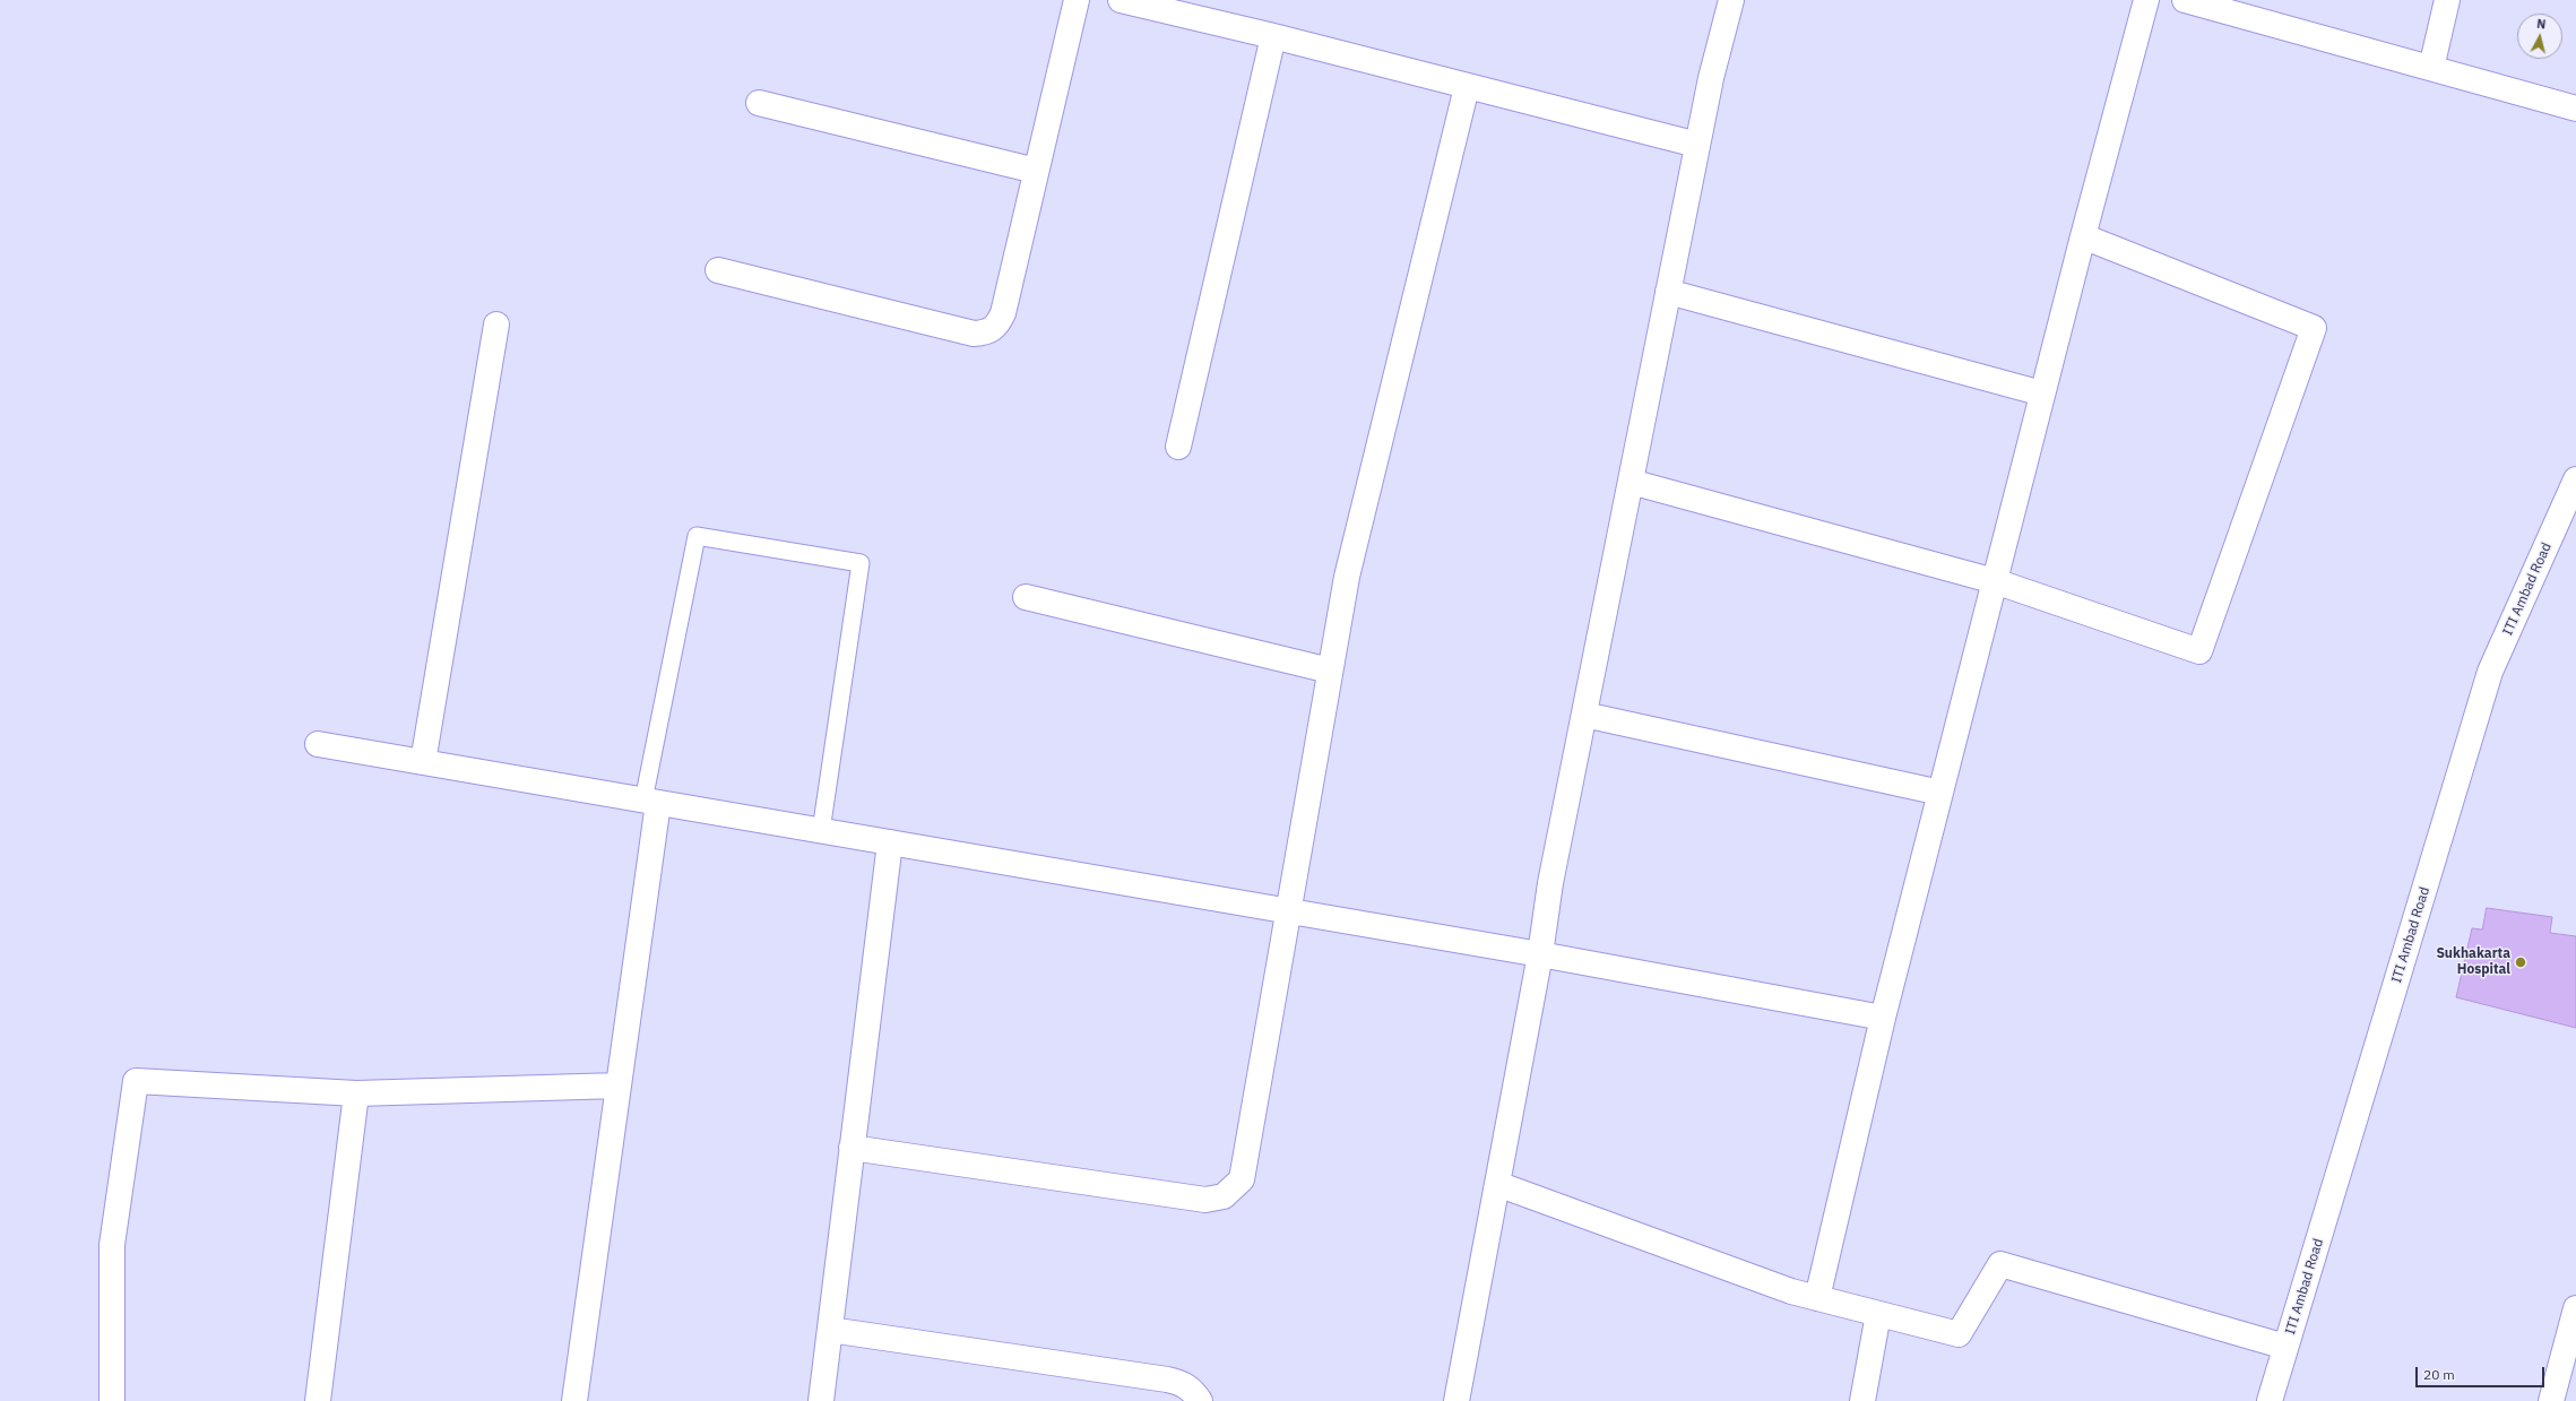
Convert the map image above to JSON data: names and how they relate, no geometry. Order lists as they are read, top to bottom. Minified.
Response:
{"streets":{"street":["ITI Ambad Road"]},"places":["Sukhakarta Hospital"],"scale_bar":"20 m","north":"top"}
